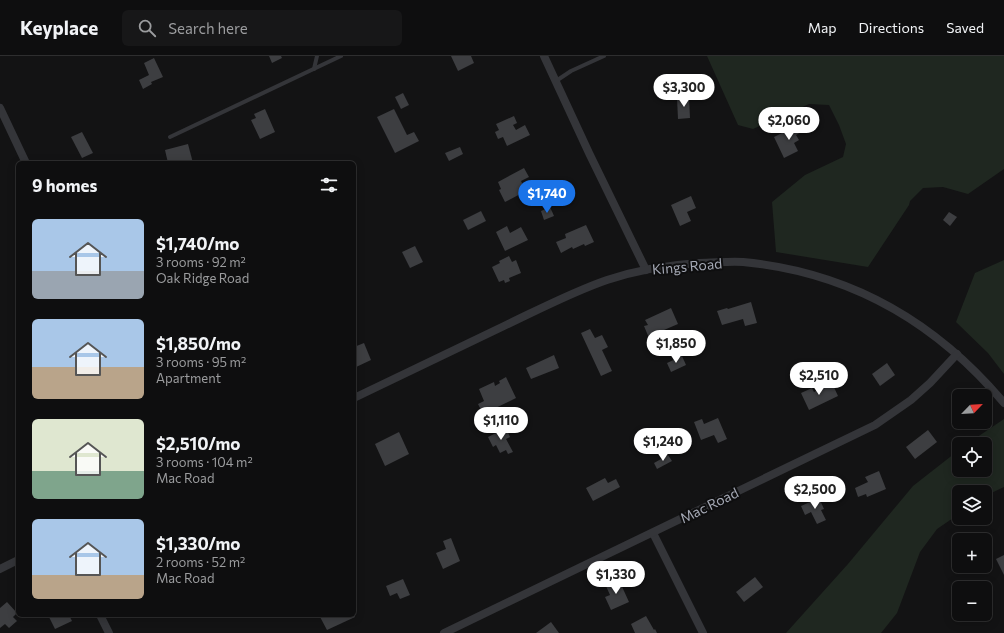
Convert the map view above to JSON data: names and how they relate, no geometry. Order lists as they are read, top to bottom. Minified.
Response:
{"streets":{"street":["Kings Road","Mac Road"]},"crossings":[["Kings Road","Mac Road"]],"north":"top right","page":{"header":"Keyplace","search":"Search here","nav":["Map","Directions","Saved"],"price":["$3,300","$2,060","$1,740","$1,850","$2,510","$1,110","$1,240","$2,500","$1,330"],"heading":"9 homes","list":[{"name":"$1,740/mo","note":"3 rooms · 92 m² · Oak Ridge Road"},{"name":"$1,850/mo","note":"3 rooms · 95 m² · Apartment"},{"name":"$2,510/mo","note":"3 rooms · 104 m² · Mac Road"},{"name":"$1,330/mo","note":"2 rooms · 52 m² · Mac Road"}],"map_buttons":["+","−"]}}
